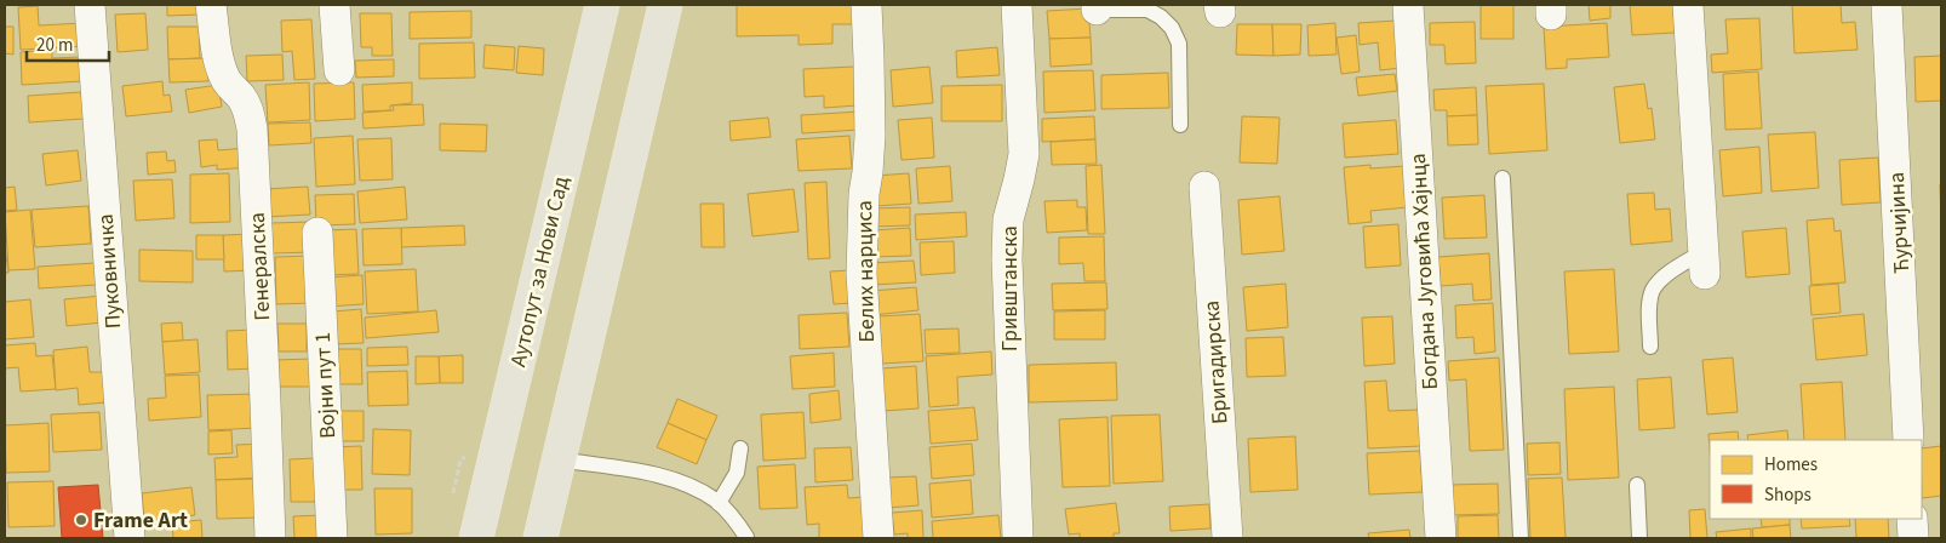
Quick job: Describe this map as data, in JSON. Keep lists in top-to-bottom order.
{
  "streets": {
    "main road": ["Аутопут за Нови Сад"],
    "street": [
      "Ћурчијина",
      "Генералска",
      "Пуковничка",
      "Белих нарциса",
      "Богдана Југовића Хајнца",
      "Гривштанска",
      "Бригадирска",
      "Војни пут 1"
    ]
  },
  "places": ["Frame Art"],
  "legend": ["Homes", "Shops"],
  "scale_bar": "20 m"
}
